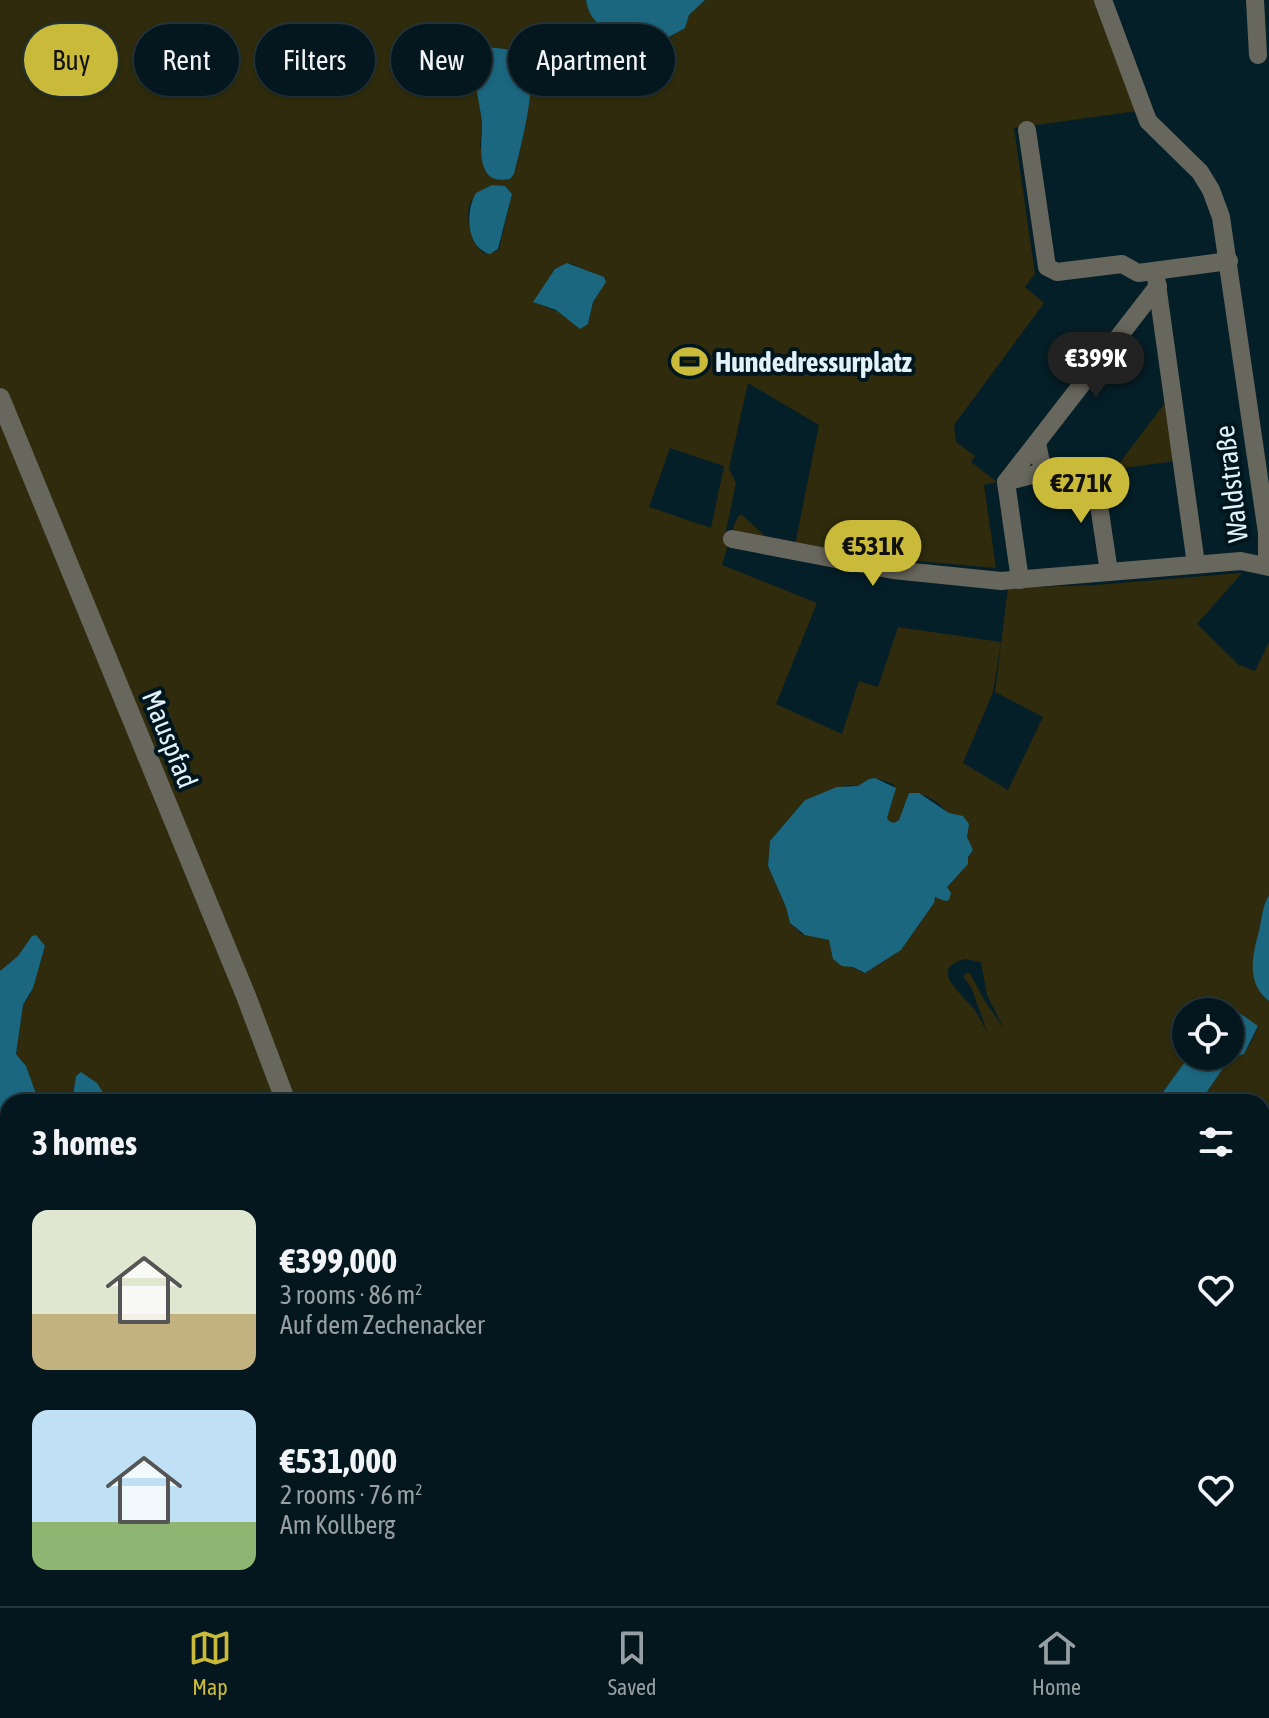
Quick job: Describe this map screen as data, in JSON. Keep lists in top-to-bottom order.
{
  "streets": {
    "street": ["Waldstraße", "Mauspfad"]
  },
  "places": {
    "sports": ["Hundedressurplatz"]
  },
  "page": {
    "chip": [
      "Buy",
      "Rent",
      "Filters",
      "New",
      "Apartment"
    ],
    "price": ["€399K", "€271K", "€531K"],
    "heading": "3 homes",
    "list": [
      {
        "name": "€399,000",
        "note": "3 rooms · 86 m² · Auf dem Zechenacker"
      },
      {
        "name": "€531,000",
        "note": "2 rooms · 76 m² · Am Kollberg"
      }
    ],
    "tabs": ["Map", "Saved", "Home"]
  }
}
